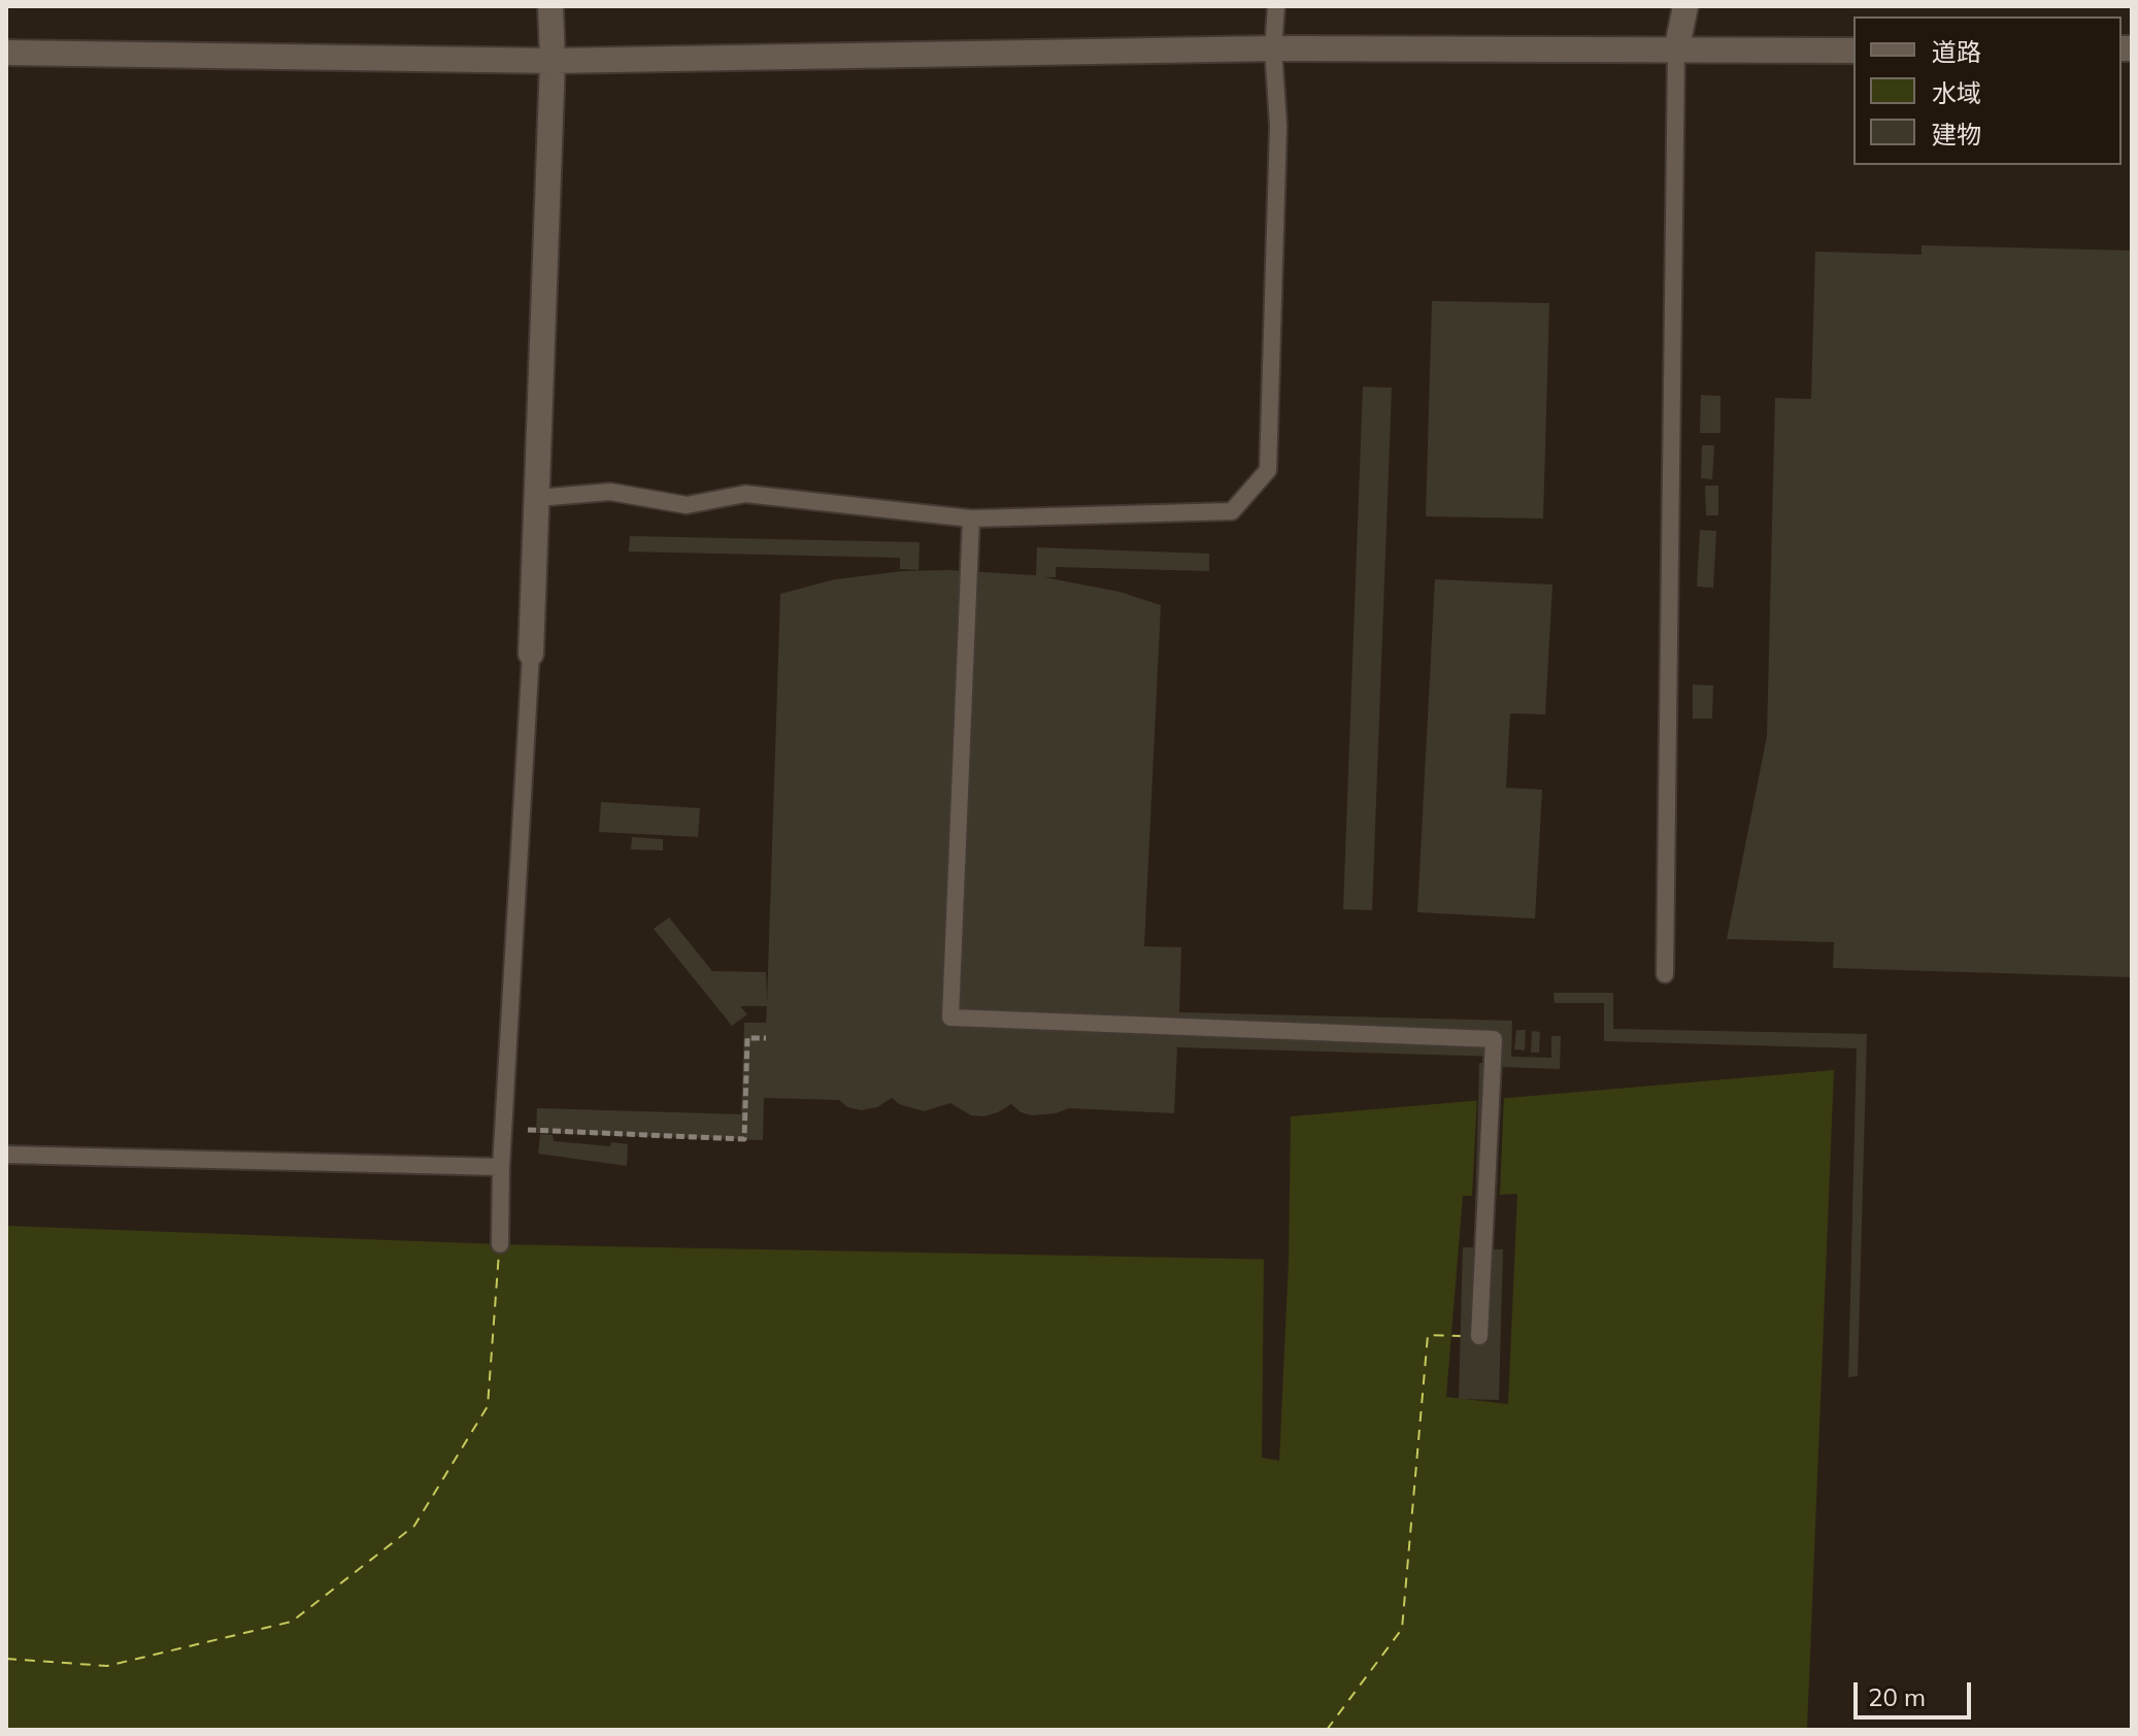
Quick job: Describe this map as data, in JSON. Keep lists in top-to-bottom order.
{
  "legend": ["道路", "水域", "建物"],
  "scale_bar": "20 m"
}
